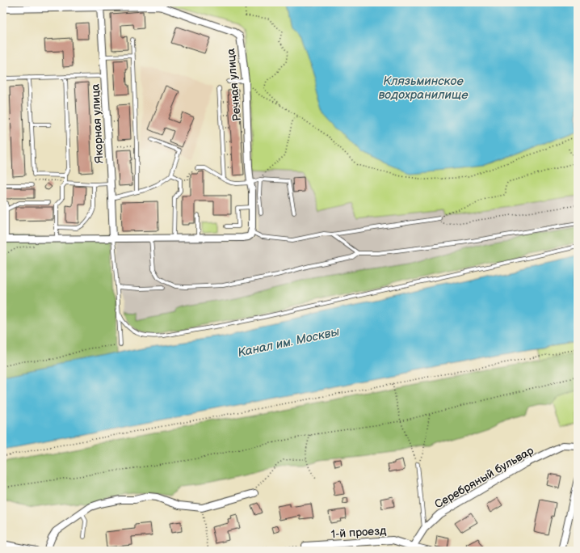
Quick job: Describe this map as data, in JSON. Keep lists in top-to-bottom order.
{
  "streets": {
    "street": [
      "Речная улица",
      "Якорная улица",
      "Серебряный бульвар",
      "1-й проезд"
    ]
  },
  "crossings": [
    ["Речная улица", "Якорная улица"],
    ["Серебряный бульвар", "1-й проезд"]
  ],
  "water": ["Клязьминское водохранилище", "Канал им. Москвы"]
}
